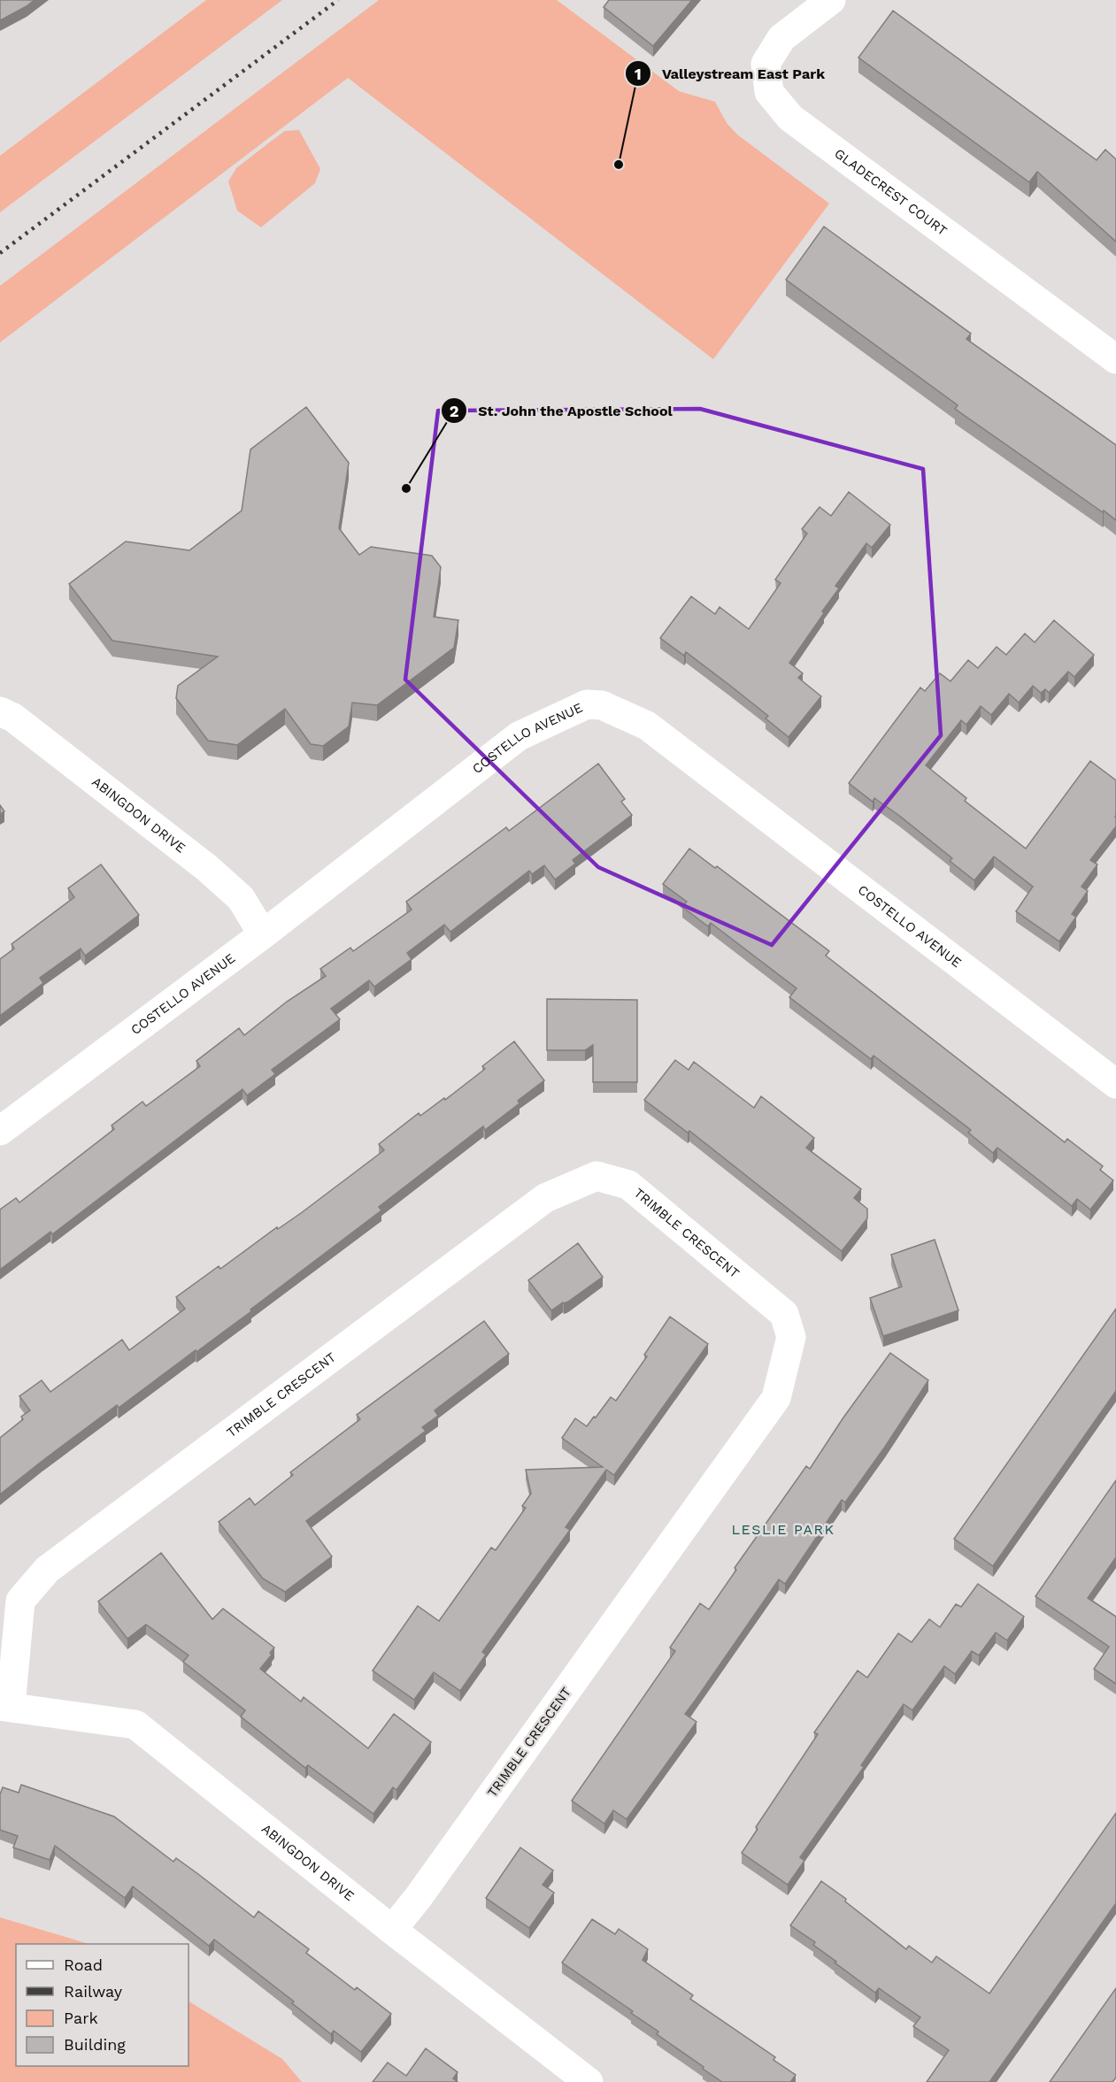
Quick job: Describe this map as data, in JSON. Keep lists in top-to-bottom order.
{
  "streets": {
    "street": [
      "GLADECREST COURT",
      "COSTELLO AVENUE",
      "ABINGDON DRIVE",
      "TRIMBLE CRESCENT"
    ]
  },
  "crossings": [
    ["COSTELLO AVENUE", "ABINGDON DRIVE"],
    ["ABINGDON DRIVE", "TRIMBLE CRESCENT"]
  ],
  "districts": ["LESLIE PARK"],
  "places": ["Valleystream East Park", "St. John the Apostle School"],
  "legend": [
    "Road",
    "Railway",
    "Park",
    "Building"
  ]
}
